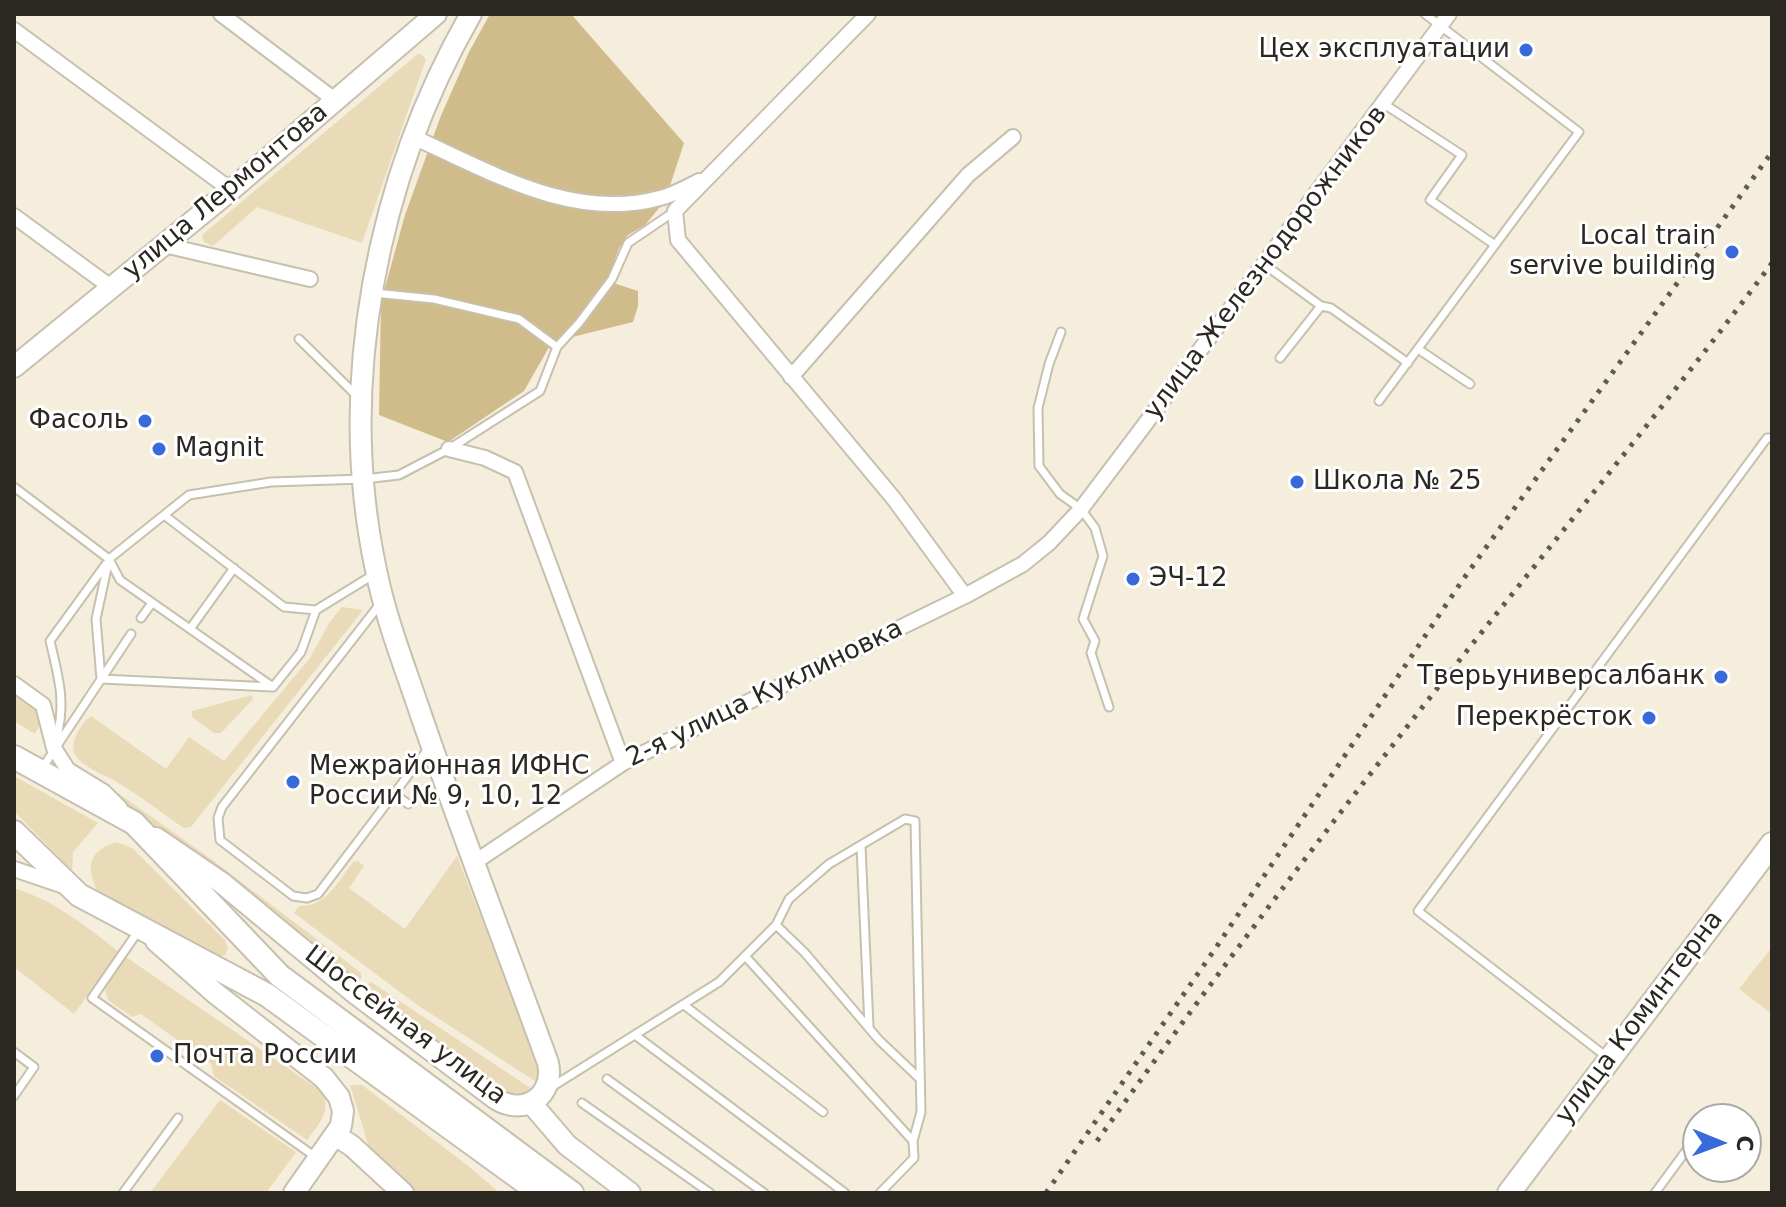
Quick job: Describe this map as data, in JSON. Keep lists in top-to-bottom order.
{
  "streets": {
    "main road": ["улица Лермонтова", "улица Коминтерна", "Шоссейная улица"],
    "street": ["улица Железнодорожников", "2-я улица Куклиновка"]
  },
  "crossings": [
    ["улица Железнодорожников", "2-я улица Куклиновка"],
    ["2-я улица Куклиновка", "Шоссейная улица"]
  ],
  "places": [
    "Цех эксплуатации",
    "Local train servive building",
    "Фасоль",
    "Magnit",
    "Школа № 25",
    "ЭЧ-12",
    "Тверьуниверсалбанк",
    "Перекрёсток",
    "Межрайонная ИФНС России № 9, 10, 12",
    "Почта России"
  ],
  "north": "right"
}
